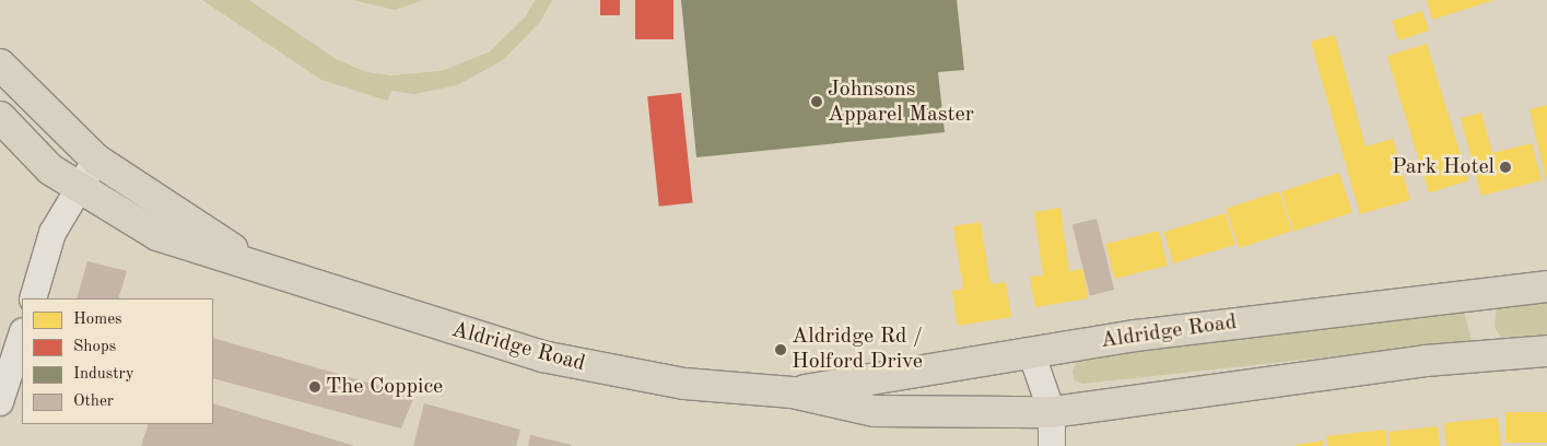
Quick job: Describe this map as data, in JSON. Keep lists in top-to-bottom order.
{
  "streets": {
    "main road": ["Aldridge Road"]
  },
  "places": [
    "Johnsons Apparel Master",
    "Park Hotel",
    "Aldridge Rd / Holford Drive",
    "The Coppice"
  ],
  "legend": [
    "Homes",
    "Shops",
    "Industry",
    "Other"
  ]
}
